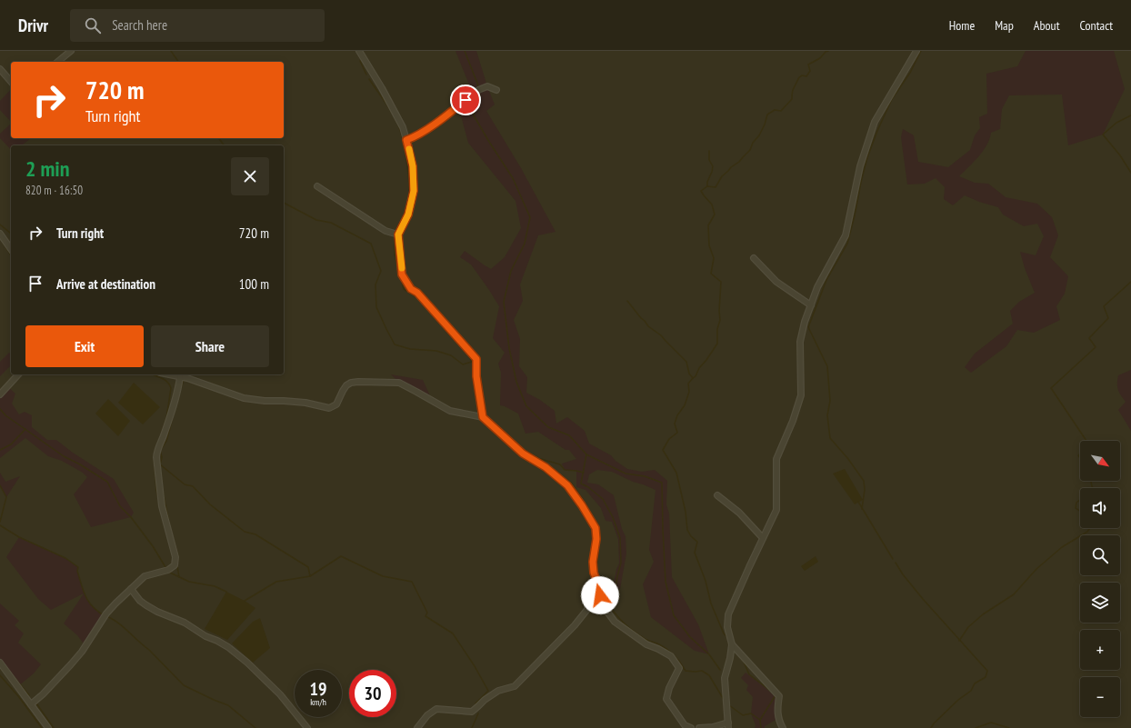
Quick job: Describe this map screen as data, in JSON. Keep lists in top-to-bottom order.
{
  "north": "bottom right",
  "page": {
    "header": "Drivr",
    "search": "Search here",
    "nav": [
      "Home",
      "Map",
      "About",
      "Contact"
    ],
    "turn": ["720 m", "Turn right"],
    "heading": ["2 min", "820 m · 16:50"],
    "list": [
      {
        "name": "Turn right",
        "value": "720 m"
      },
      {
        "name": "Arrive at destination",
        "value": "100 m"
      }
    ],
    "buttons": ["Exit", "Share"],
    "map_buttons": ["+", "−"],
    "speed": "19 km/h",
    "limit": "30"
  }
}
